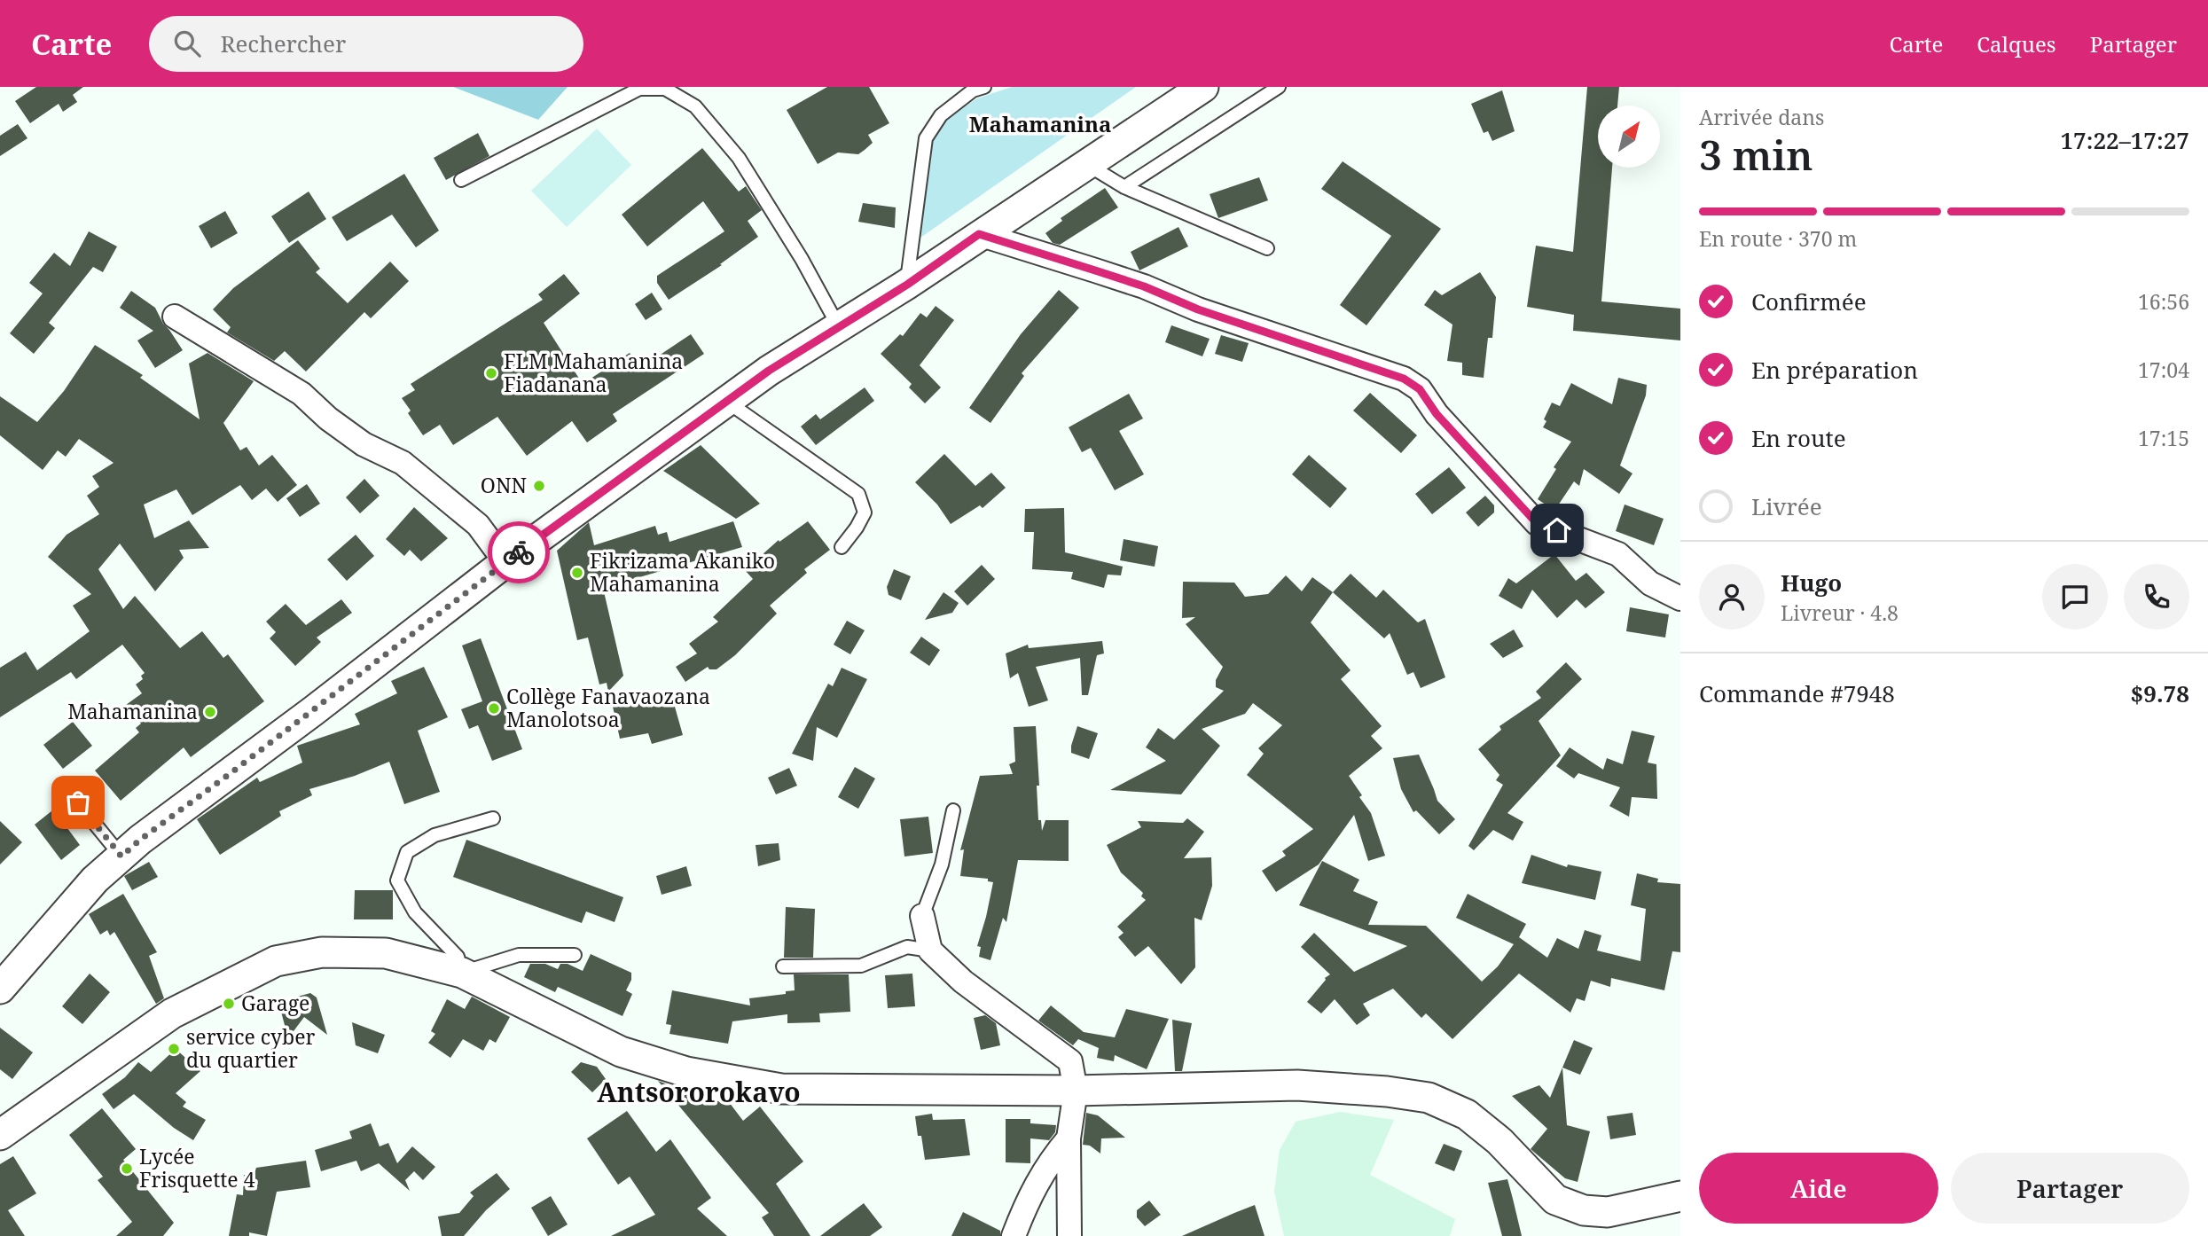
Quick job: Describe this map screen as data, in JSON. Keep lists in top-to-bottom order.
{
  "districts": ["Mahamanina", "Antsororokavo"],
  "places": [
    "FLM Mahamanina Fiadanana",
    "ONN",
    "Fikrizama Akaniko Mahamanina",
    "Collège Fanavaozana Manolotsoa",
    "Mahamanina",
    "Garage",
    "service cyber du quartier",
    "Lycée Frisquette 4"
  ],
  "north": "top right",
  "page": {
    "header": "Carte",
    "search": "Rechercher",
    "nav": ["Carte", "Calques", "Partager"],
    "heading": ["3 min", "Arrivée dans", "17:22–17:27"],
    "panel": [
      "Hugo",
      "Livreur · 4.8",
      "Commande #7948",
      "$9.78"
    ],
    "bar": "En route · 370 m",
    "list": [
      ["Confirmée", "16:56"],
      ["En préparation", "17:04"],
      ["En route", "17:15"],
      "Livrée"
    ],
    "buttons": ["Aide", "Partager"]
  }
}
